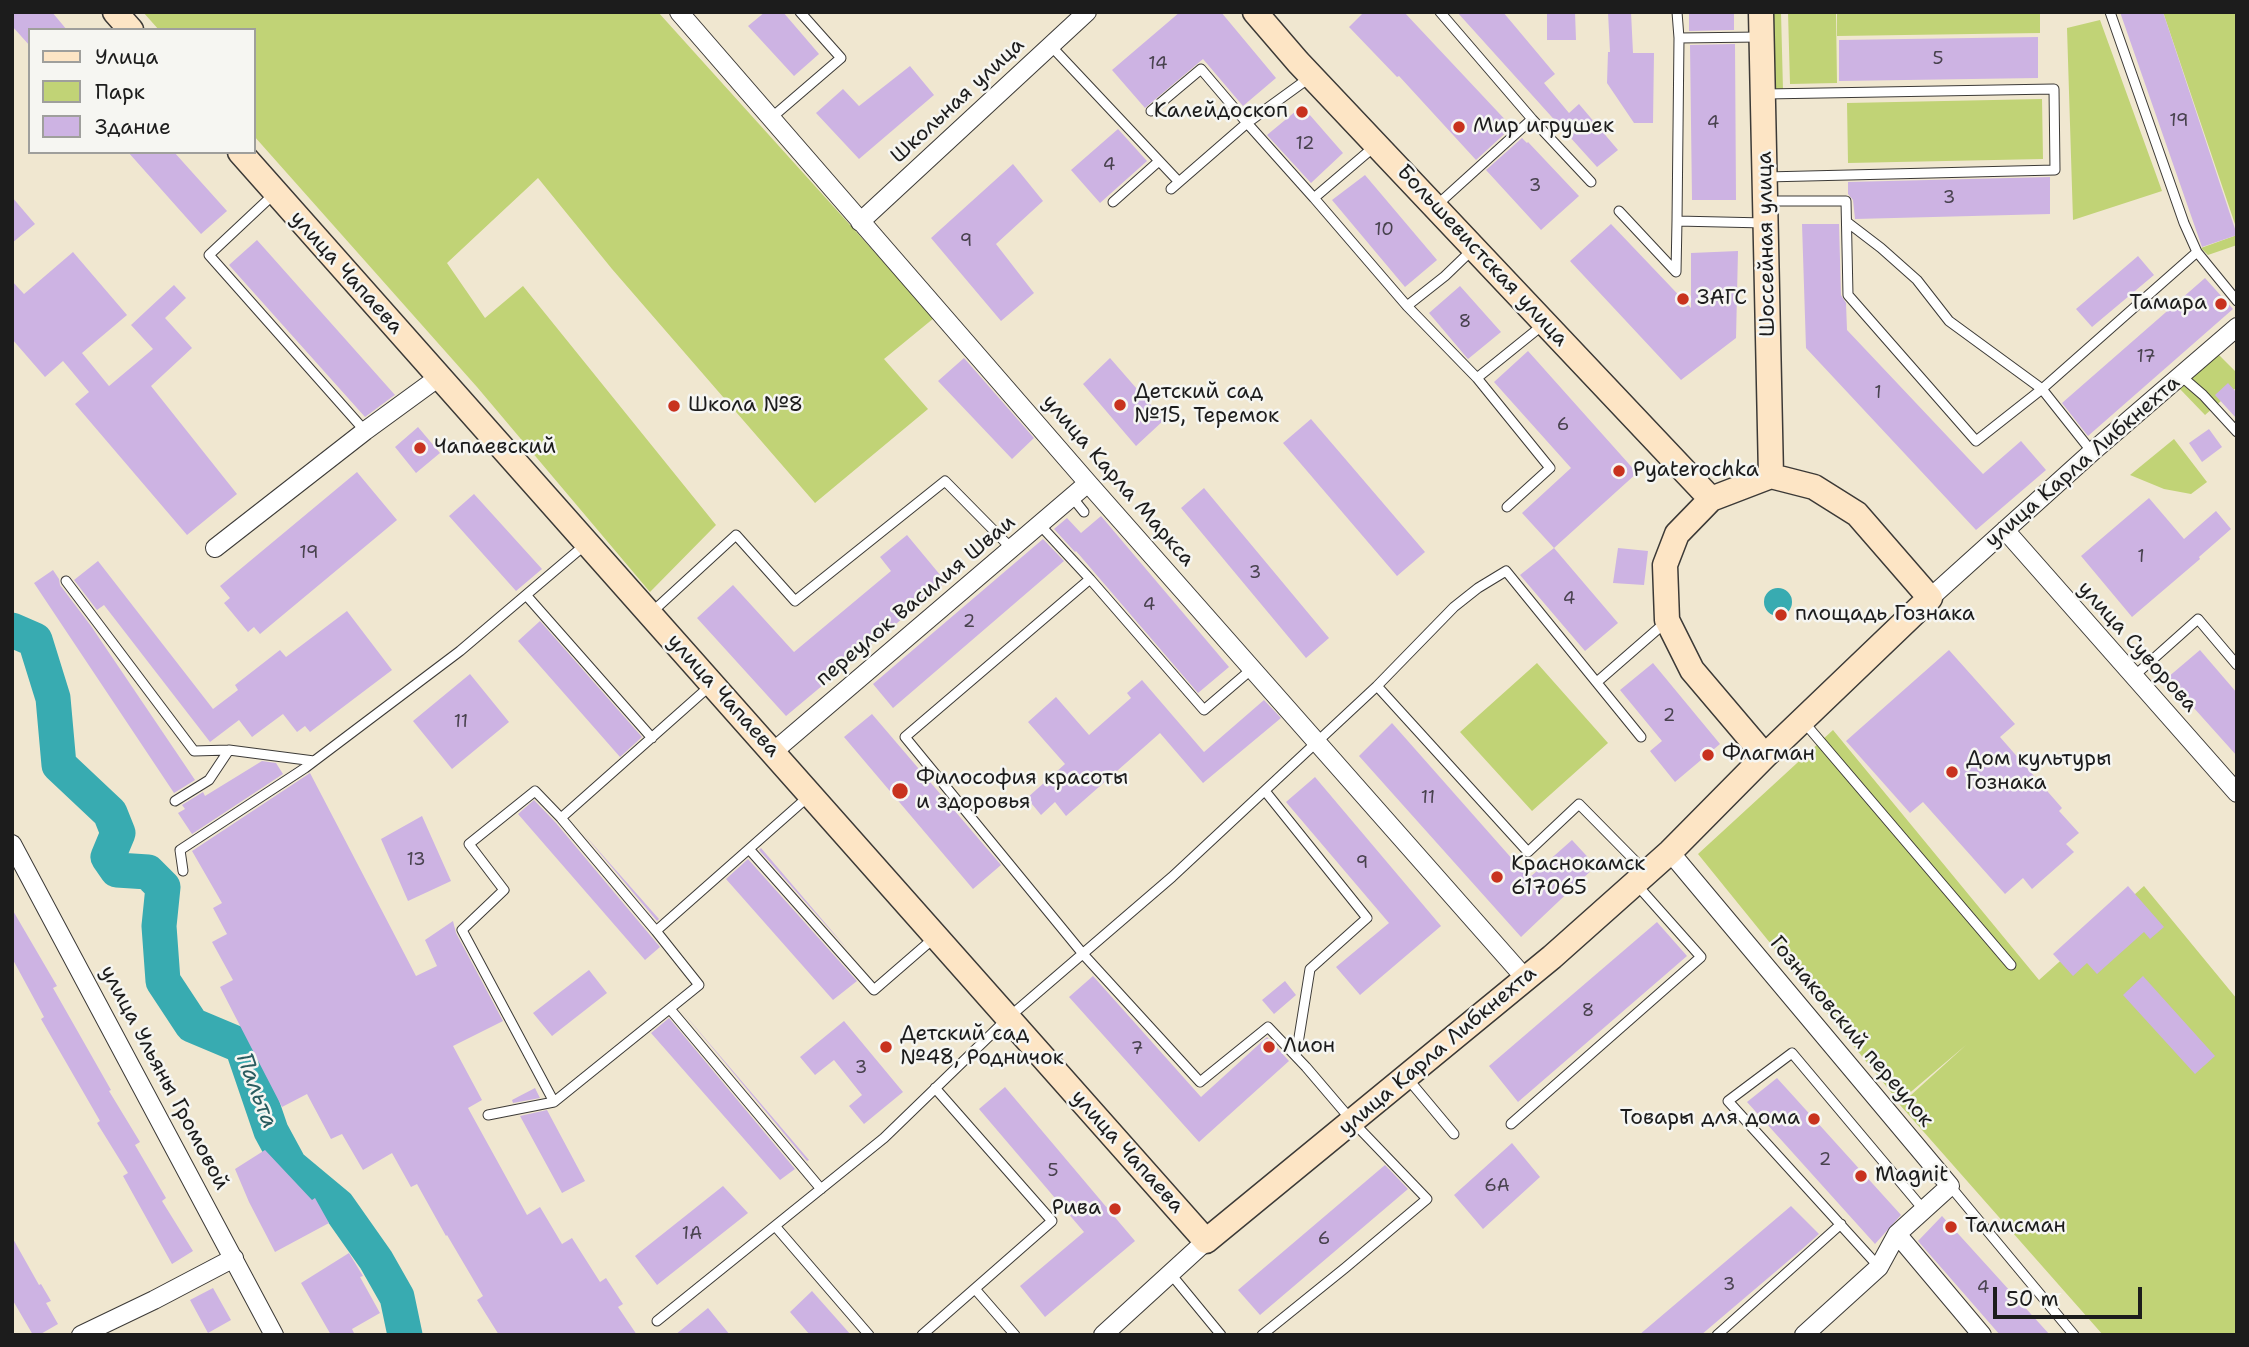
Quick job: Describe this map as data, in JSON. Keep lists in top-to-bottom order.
{
  "streets": {
    "street": [
      "Школьная улица",
      "Шоссейная улица",
      "Большевистская улица",
      "улица Чапаева",
      "улица Карла Либкнехта",
      "улица Карла Маркса",
      "переулок Василия Шваи",
      "улица Суворова",
      "Гознаковский переулок",
      "улица Ульяны Громовой"
    ]
  },
  "crossings": [
    ["Школьная улица", "улица Карла Маркса"],
    ["улица Чапаева", "улица Карла Либкнехта"],
    ["улица Чапаева", "переулок Василия Шваи"],
    ["улица Карла Либкнехта", "улица Карла Маркса"],
    ["улица Карла Либкнехта", "улица Суворова"],
    ["улица Карла Либкнехта", "Гознаковский переулок"],
    ["улица Карла Маркса", "переулок Василия Шваи"]
  ],
  "water": ["Пальта"],
  "places": [
    "Калейдоскоп",
    "Мир игрушек",
    "ЗАГС",
    "Тамара",
    "Детский сад №15, Теремок",
    "Школа №8",
    "Чапаевский",
    "Pyaterochka",
    "площадь Гознака",
    "Флагман",
    "Дом культуры Гознака",
    "Философия красоты и здоровья",
    "Краснокамск 617065",
    "Детский сад №48, Родничок",
    "Лион",
    "Товары для дома",
    "Magnit",
    "Рива",
    "Талисман"
  ],
  "house_numbers": [
    "5",
    "14",
    "19",
    "4",
    "12",
    "4",
    "3",
    "3",
    "10",
    "9",
    "8",
    "17",
    "1",
    "6",
    "19",
    "1",
    "3",
    "4",
    "4",
    "2",
    "2",
    "11",
    "11",
    "13",
    "9",
    "8",
    "7",
    "3",
    "2",
    "5",
    "6А",
    "1А",
    "6",
    "3",
    "4"
  ],
  "legend": ["Улица", "Парк", "Здание"],
  "scale_bar": "50 m"
}
